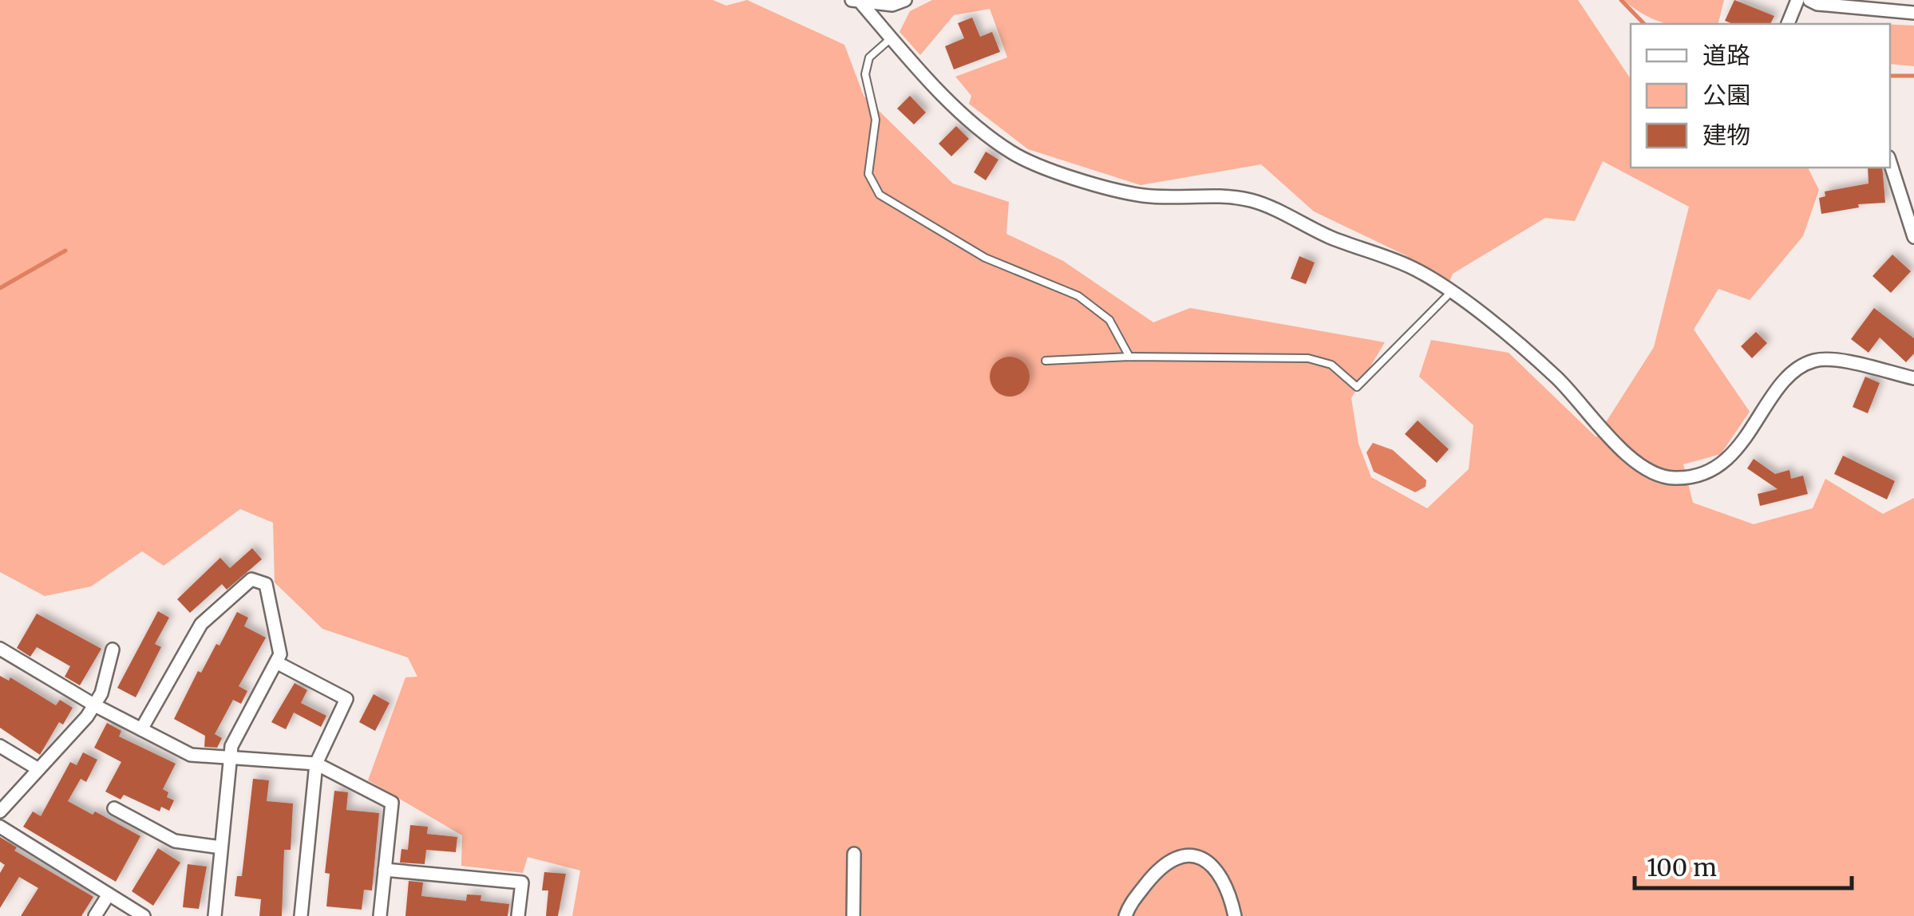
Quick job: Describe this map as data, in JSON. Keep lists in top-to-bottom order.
{
  "legend": ["道路", "公園", "建物"],
  "scale_bar": "100 m"
}
